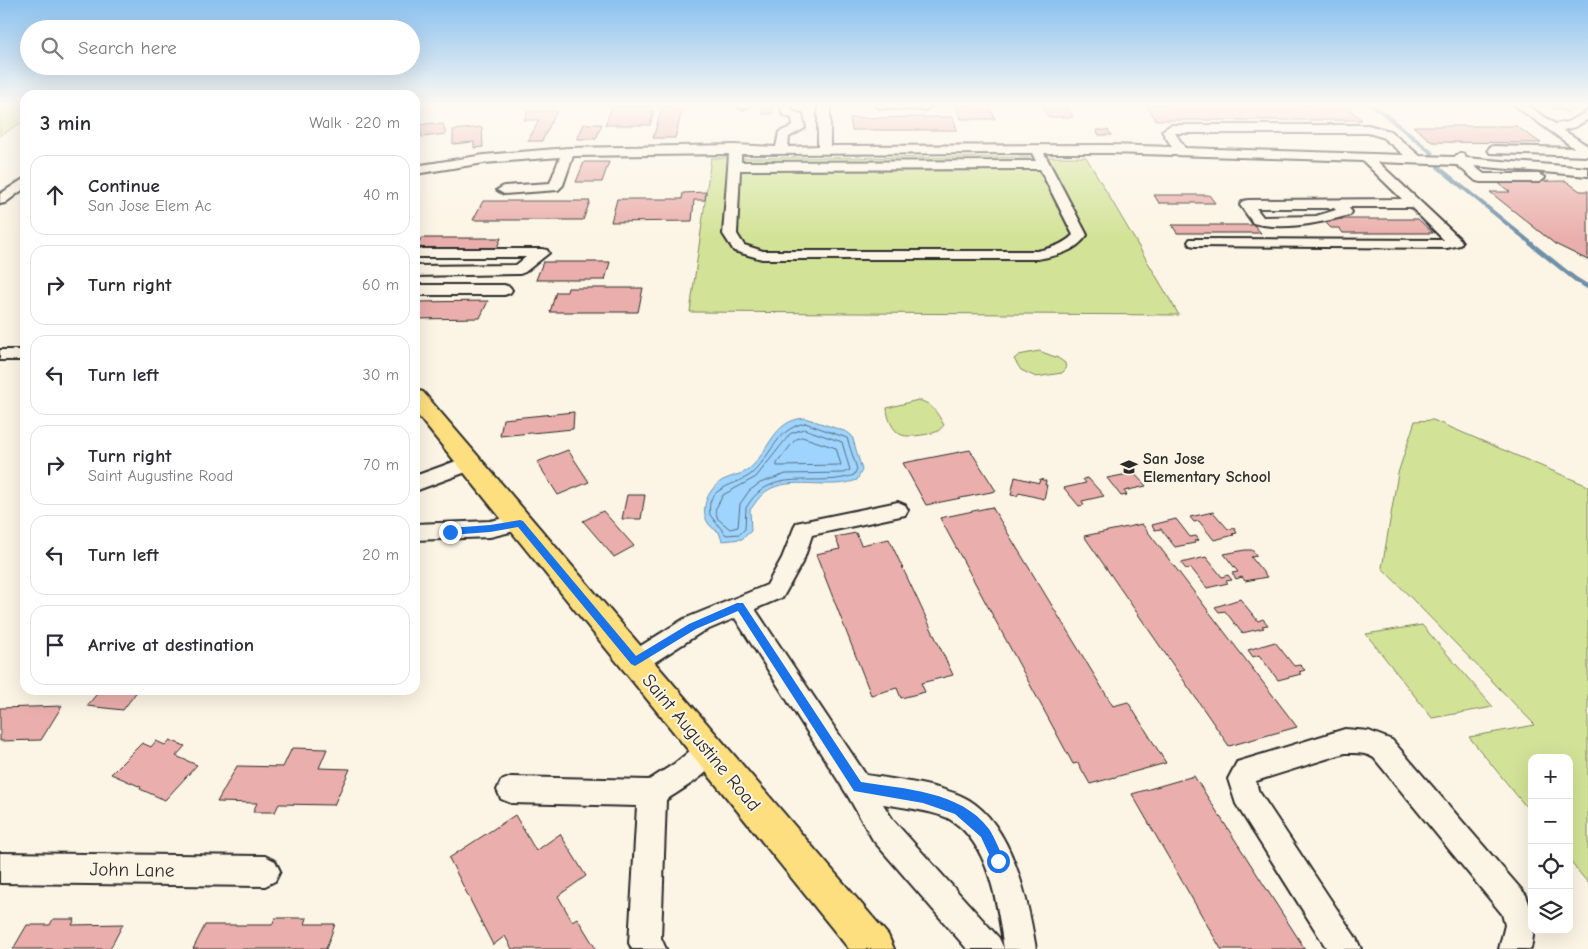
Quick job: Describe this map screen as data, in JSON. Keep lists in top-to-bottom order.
{
  "streets": {
    "main road": ["Saint Augustine Road"],
    "street": ["John Lane"]
  },
  "places": {
    "school or university": ["San Jose Elementary School"]
  },
  "page": {
    "search": "Search here",
    "heading": ["3 min", "Walk · 220 m"],
    "list": [
      ["Continue", "San Jose Elem Ac", "40 m"],
      ["Turn right", "60 m"],
      ["Turn left", "30 m"],
      ["Turn right", "Saint Augustine Road", "70 m"],
      ["Turn left", "20 m"],
      "Arrive at destination"
    ],
    "map_buttons": ["+", "−"]
  }
}
